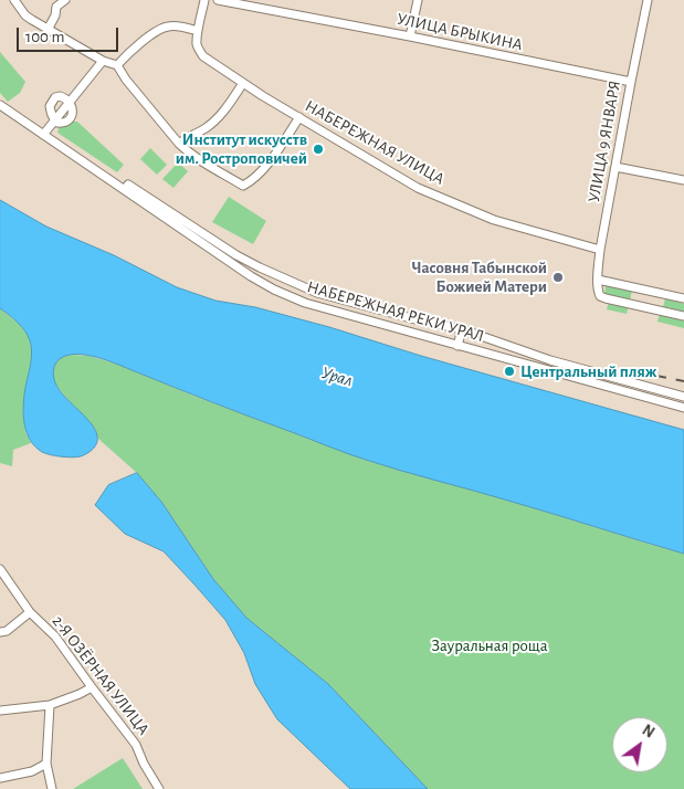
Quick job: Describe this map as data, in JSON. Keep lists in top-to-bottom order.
{
  "streets": {
    "street": [
      "УЛИЦА БРЫКИНА",
      "УЛИЦА 9 ЯНВАРЯ",
      "НАБЕРЕЖНАЯ УЛИЦА",
      "НАБЕРЕЖНАЯ РЕКИ УРАЛ",
      "2-Я ОЗЁРНАЯ УЛИЦА"
    ]
  },
  "crossings": [
    ["УЛИЦА БРЫКИНА", "УЛИЦА 9 ЯНВАРЯ"],
    ["УЛИЦА 9 ЯНВАРЯ", "НАБЕРЕЖНАЯ УЛИЦА"]
  ],
  "water": ["Урал"],
  "parks": ["Зауральная роща"],
  "places": ["Институт искусств им. Ростроповичей", "Часовня Табынской Божией Матери", "Центральный пляж"],
  "scale_bar": "100 m",
  "north": "top right"
}
